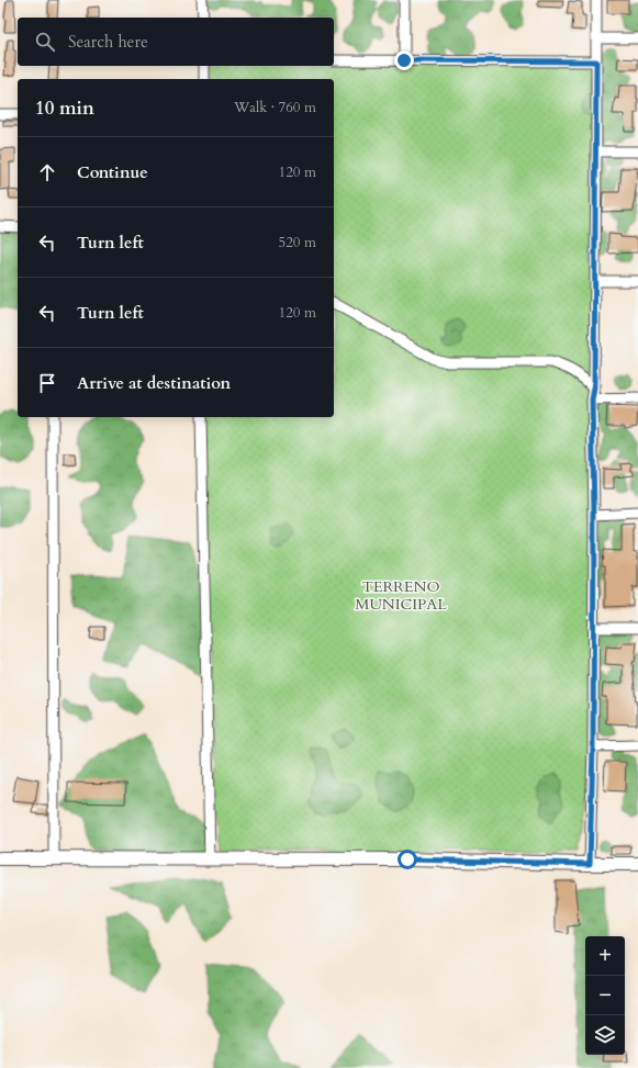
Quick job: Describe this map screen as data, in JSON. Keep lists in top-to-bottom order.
{
  "parks": ["TERRENO MUNICIPAL"],
  "page": {
    "search": "Search here",
    "heading": ["10 min", "Walk · 760 m"],
    "list": [
      ["Continue", "120 m"],
      ["Turn left", "520 m"],
      ["Turn left", "120 m"],
      "Arrive at destination"
    ],
    "map_buttons": ["+", "−"]
  }
}
